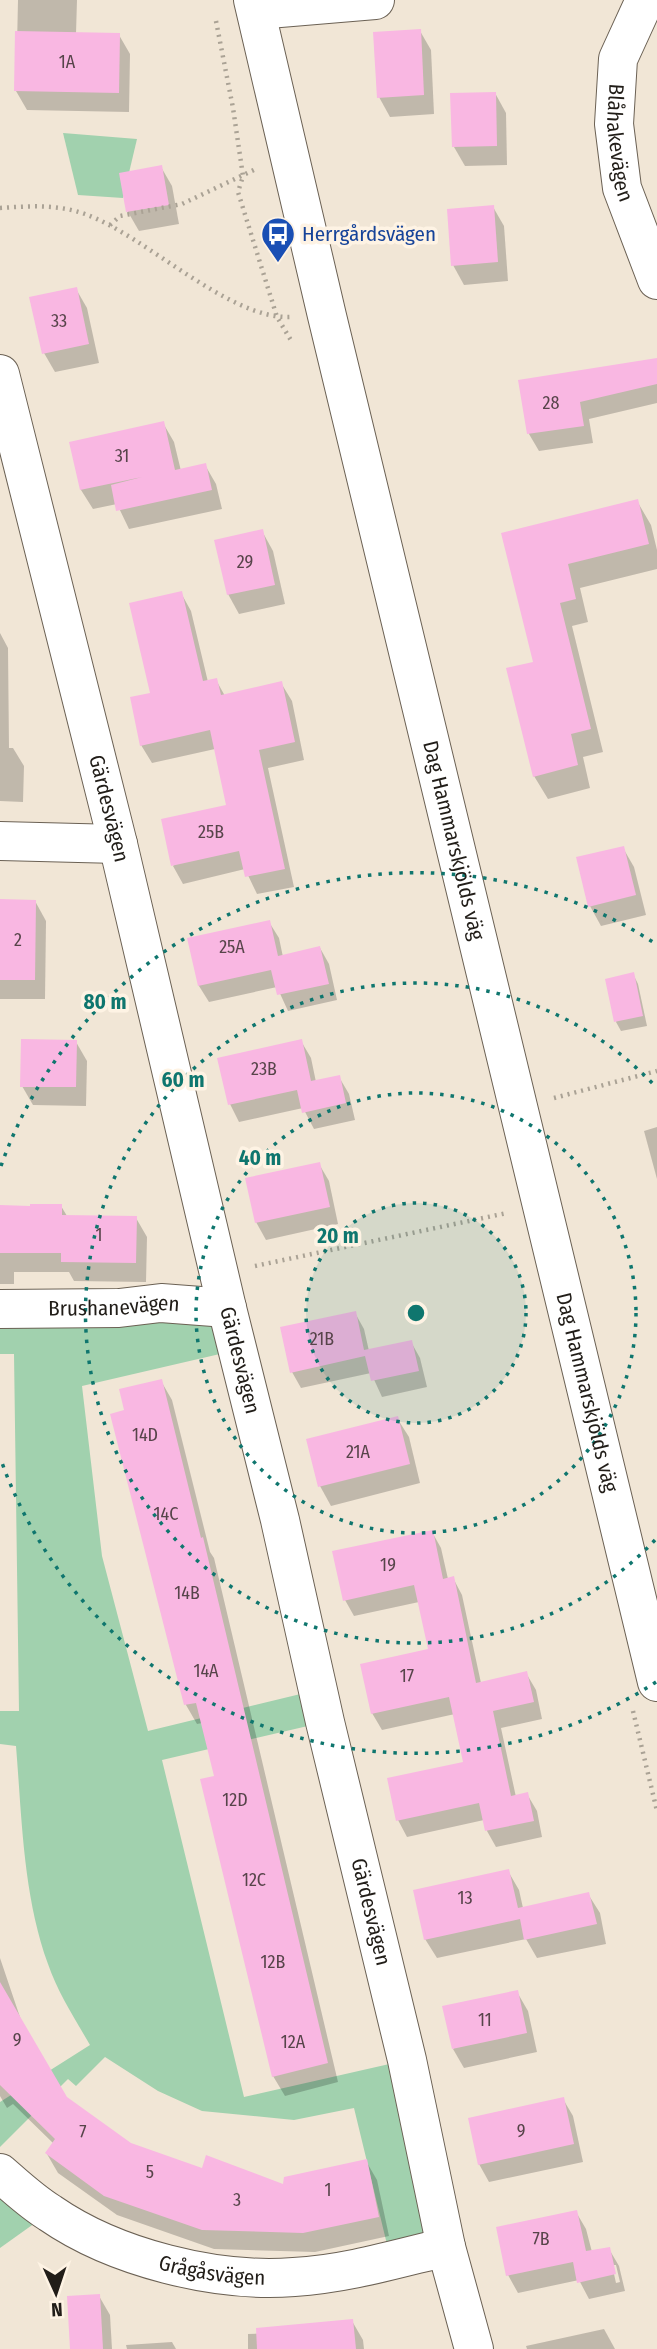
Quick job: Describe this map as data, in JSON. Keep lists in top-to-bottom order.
{
  "streets": {
    "street": [
      "Blåhakevägen",
      "Gärdesvägen",
      "Dag Hammarskjölds väg",
      "Brushanevägen",
      "Grågåsvägen"
    ]
  },
  "crossings": [
    ["Gärdesvägen", "Brushanevägen"],
    ["Gärdesvägen", "Grågåsvägen"]
  ],
  "places": {
    "bus stop": ["Herrgårdsvägen"]
  },
  "house_numbers": [
    "1A",
    "33",
    "28",
    "31",
    "29",
    "25B",
    "2",
    "25A",
    "23B",
    "1",
    "21B",
    "14D",
    "21A",
    "14C",
    "19",
    "14B",
    "14A",
    "17",
    "12D",
    "12C",
    "13",
    "12B",
    "11",
    "9",
    "12A",
    "9",
    "7",
    "5",
    "1",
    "3",
    "7B"
  ],
  "north": "bottom",
  "rings": [
    "80 m",
    "60 m",
    "40 m",
    "20 m"
  ]
}
